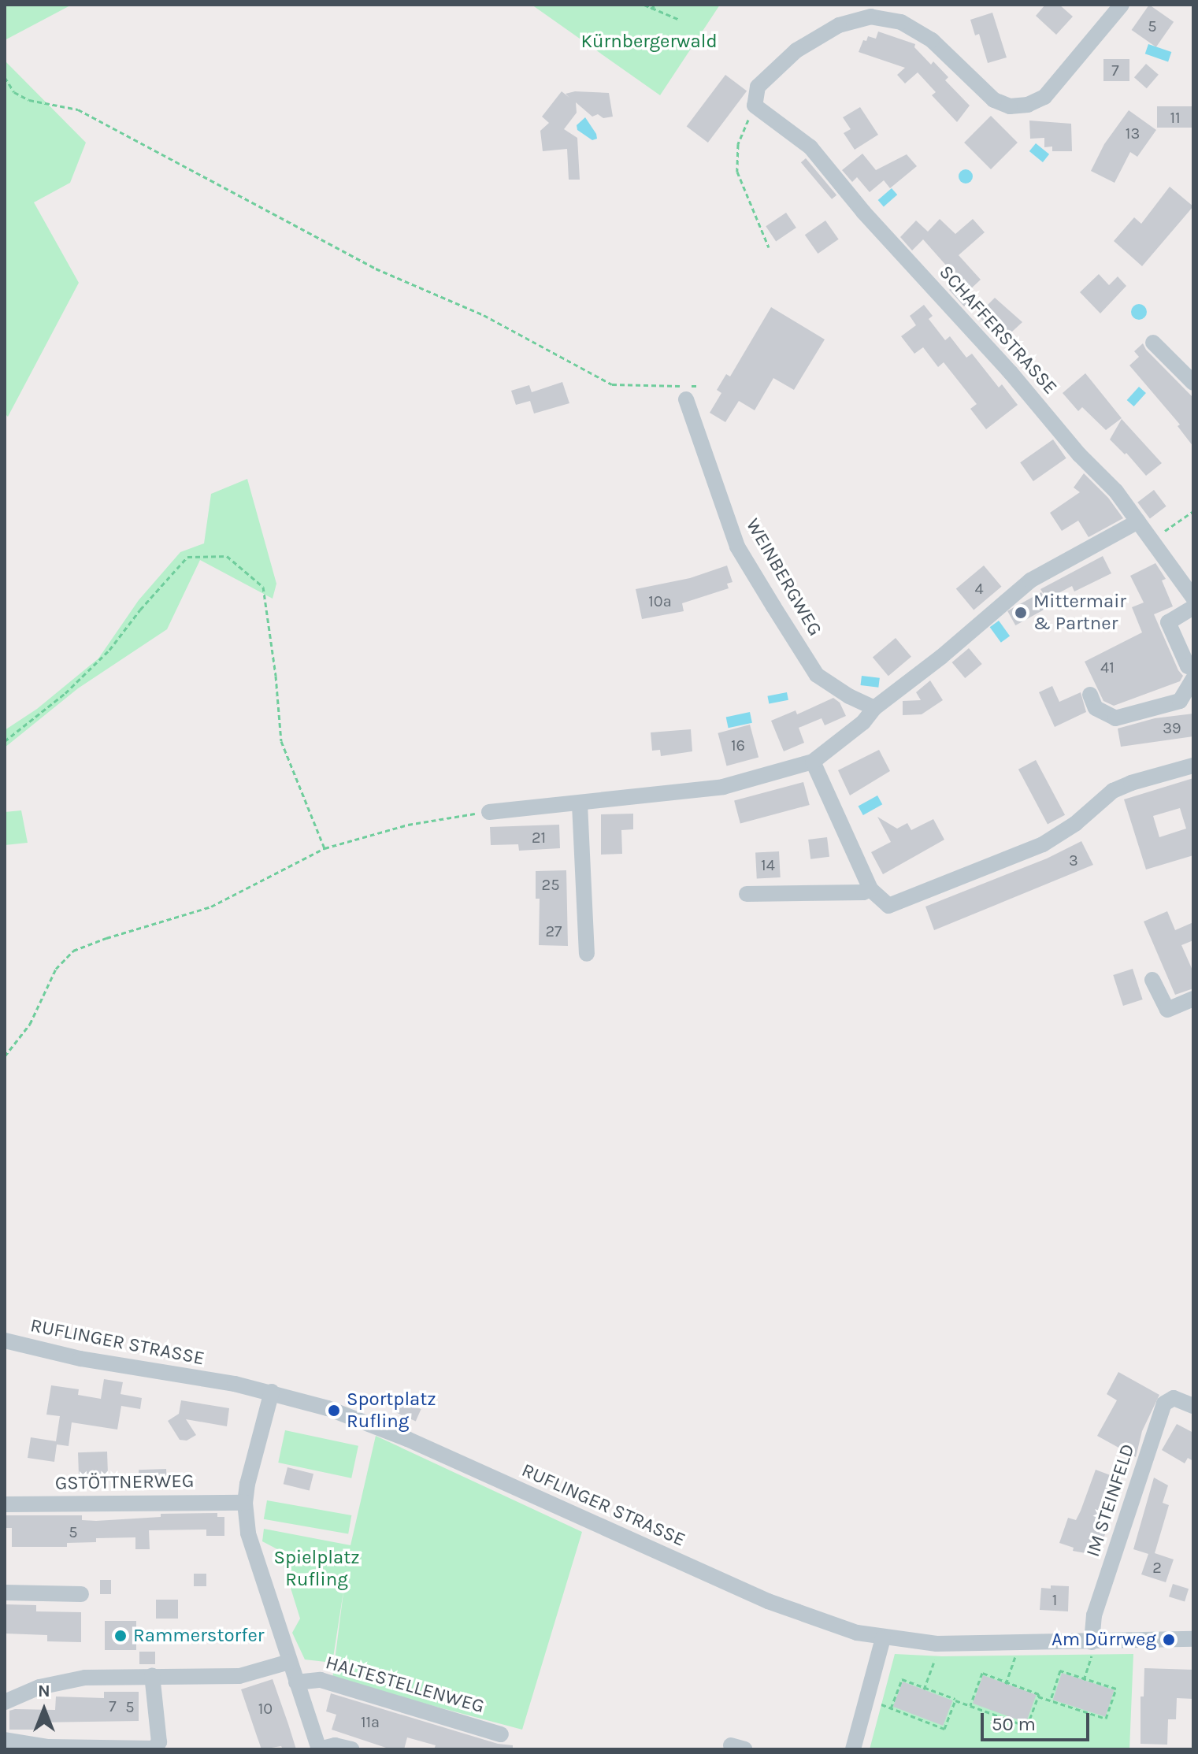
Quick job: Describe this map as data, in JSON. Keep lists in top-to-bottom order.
{
  "streets": {
    "street": [
      "SCHAFFERSTRASSE",
      "WEINBERGWEG",
      "RUFLINGER STRASSE",
      "GSTÖTTNERWEG",
      "IM STEINFELD",
      "HALTESTELLENWEG"
    ]
  },
  "crossings": [
    ["RUFLINGER STRASSE", "IM STEINFELD"],
    ["RUFLINGER STRASSE", "HALTESTELLENWEG"],
    ["GSTÖTTNERWEG", "HALTESTELLENWEG"]
  ],
  "parks": ["Kürnbergerwald", "Spielplatz Rufling"],
  "places": [
    "Mittermair & Partner",
    "Sportplatz Rufling",
    "Rammerstorfer",
    "Am Dürrweg"
  ],
  "house_numbers": [
    "5",
    "7",
    "11",
    "13",
    "4",
    "10a",
    "41",
    "39",
    "16",
    "21",
    "3",
    "14",
    "25",
    "27",
    "5",
    "2",
    "1",
    "7",
    "5",
    "10",
    "11a"
  ],
  "scale_bar": "50 m",
  "north": "top"
}
